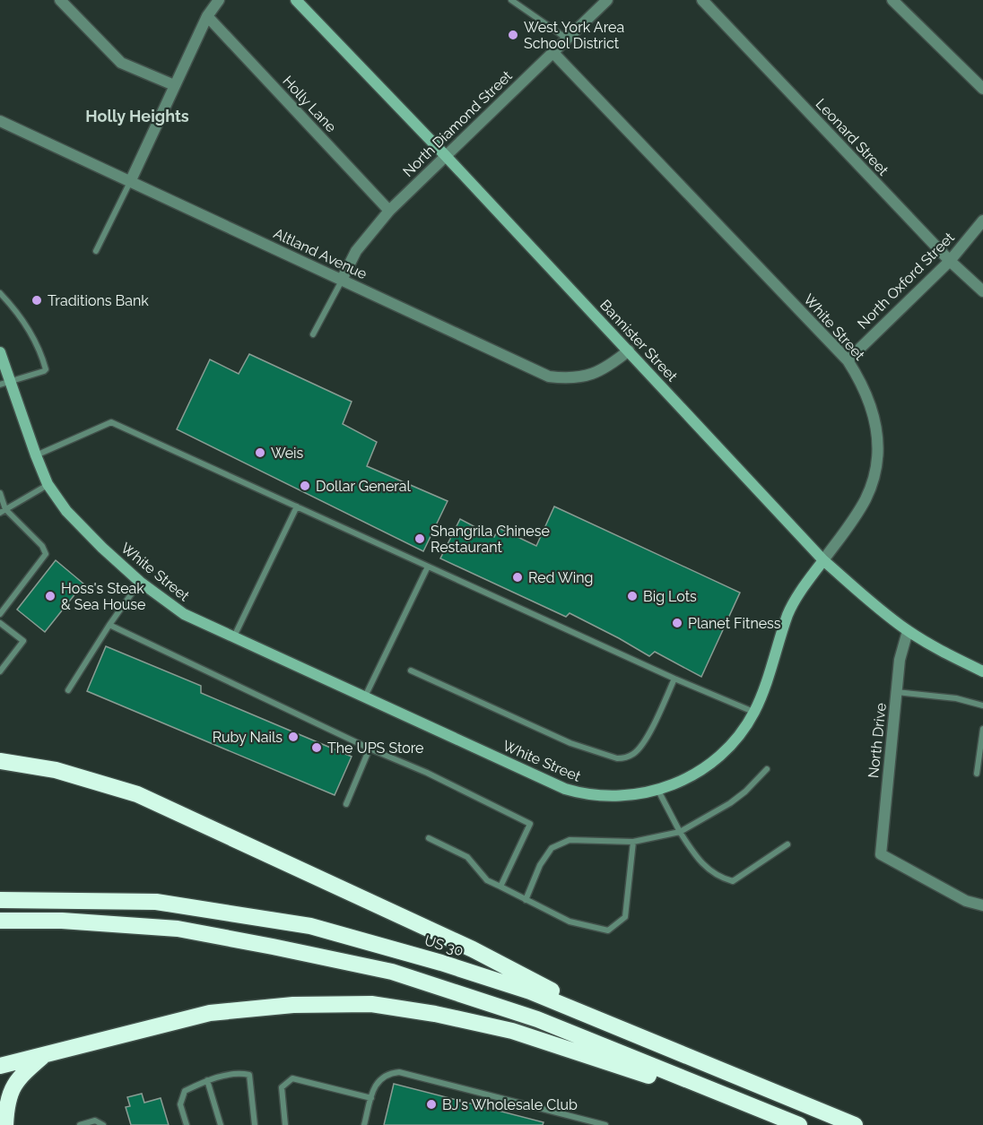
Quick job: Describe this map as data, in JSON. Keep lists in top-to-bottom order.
{
  "streets": {
    "highway": ["US 30"],
    "street": [
      "Holly Lane",
      "North Diamond Street",
      "Leonard Street",
      "Altland Avenue",
      "North Oxford Street",
      "White Street",
      "Bannister Street",
      "North Drive"
    ]
  },
  "crossings": [
    ["Holly Lane", "North Diamond Street"],
    ["North Diamond Street", "Altland Avenue"],
    ["North Diamond Street", "White Street"],
    ["North Diamond Street", "Bannister Street"],
    ["Leonard Street", "North Oxford Street"],
    ["Altland Avenue", "Bannister Street"],
    ["North Oxford Street", "White Street"],
    ["White Street", "Bannister Street"],
    ["Bannister Street", "North Drive"]
  ],
  "districts": ["Holly Heights"],
  "places": [
    "West York Area School District",
    "Traditions Bank",
    "Weis",
    "Dollar General",
    "Shangrila Chinese Restaurant",
    "Red Wing",
    "Hoss's Steak & Sea House",
    "Big Lots",
    "Planet Fitness",
    "Ruby Nails",
    "The UPS Store",
    "BJ's Wholesale Club"
  ]
}
